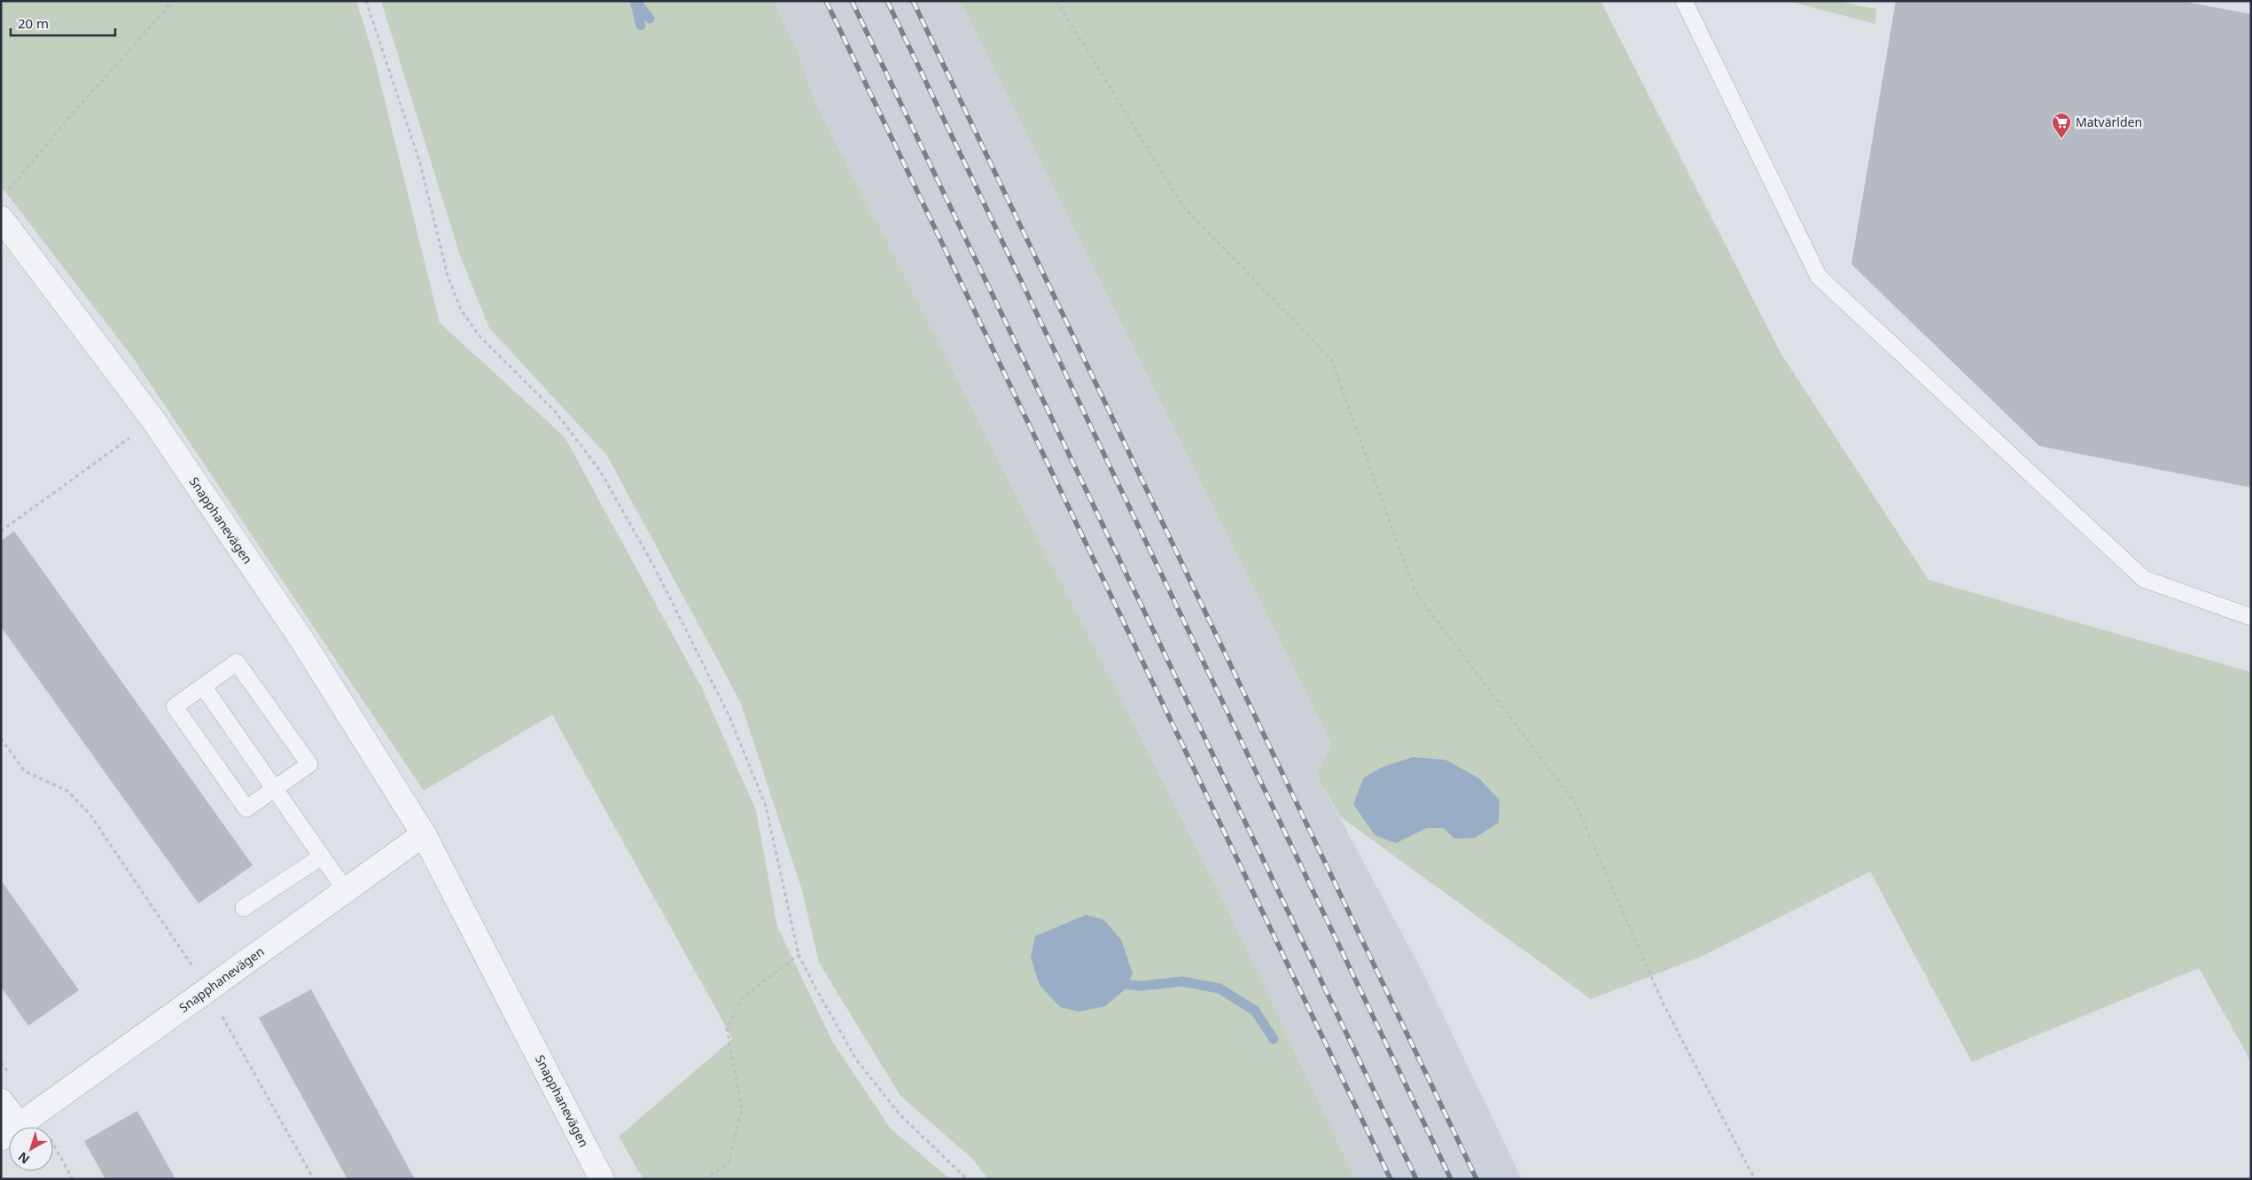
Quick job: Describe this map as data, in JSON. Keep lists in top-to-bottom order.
{
  "streets": {
    "street": ["Snapphanevägen"]
  },
  "places": {
    "supermarket": ["Matvärlden"]
  },
  "scale_bar": "20 m",
  "north": "bottom left"
}
